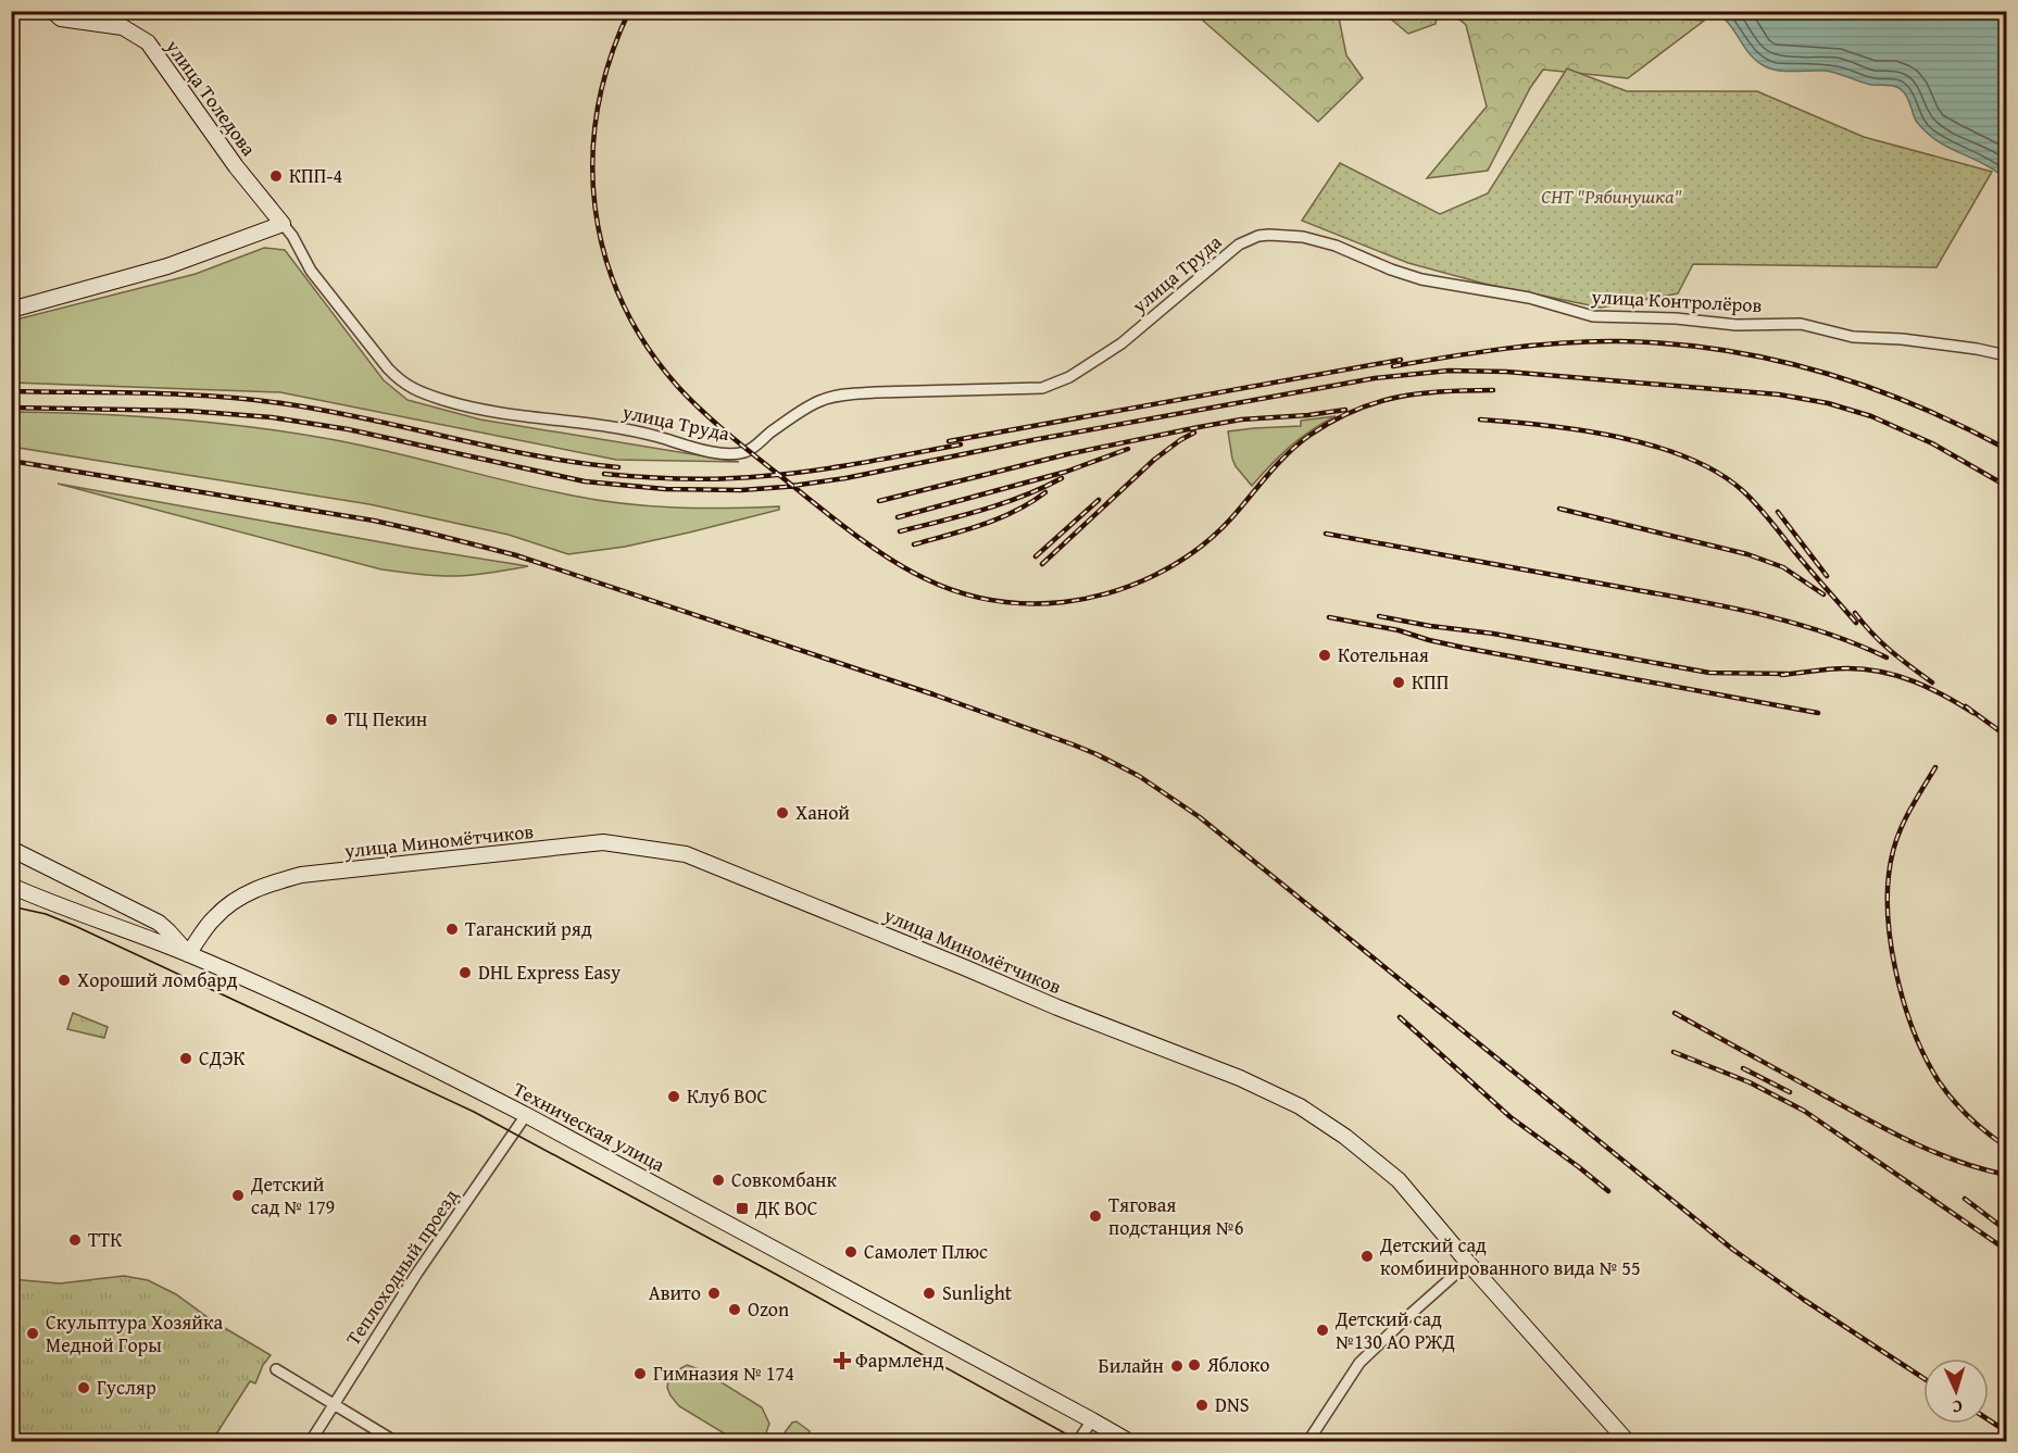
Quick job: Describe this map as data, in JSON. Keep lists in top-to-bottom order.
{
  "streets": {
    "street": [
      "улица Толедова",
      "улица Труда",
      "улица Контролёров",
      "улица Миномётчиков",
      "Техническая улица",
      "Теплоходный проезд"
    ]
  },
  "crossings": [
    ["улица Толедова", "улица Труда"],
    ["улица Труда", "улица Контролёров"],
    ["улица Миномётчиков", "Техническая улица"],
    ["Техническая улица", "Теплоходный проезд"]
  ],
  "parks": ["СНТ \"Рябинушка\""],
  "places": {
    "other": [
      "КПП-4",
      "Котельная",
      "КПП",
      "ТЦ Пекин",
      "Ханой",
      "Таганский ряд",
      "DHL Express Easy",
      "Хороший ломбард",
      "СДЭК",
      "Клуб ВОС",
      "Совкомбанк",
      "Детский сад № 179",
      "Тяговая подстанция №6",
      "ТТК",
      "Самолет Плюс",
      "Детский сад комбинированного вида № 55",
      "Авито",
      "Sunlight",
      "Ozon",
      "Детский сад №130 АО РЖД",
      "Скульптура Хозяйка Медной Горы",
      "Яблоко",
      "Билайн",
      "Гимназия № 174",
      "Гусляр",
      "DNS"
    ],
    "transit": ["ДК ВОС"],
    "health": ["Фармленд"]
  },
  "north": "bottom"
}
